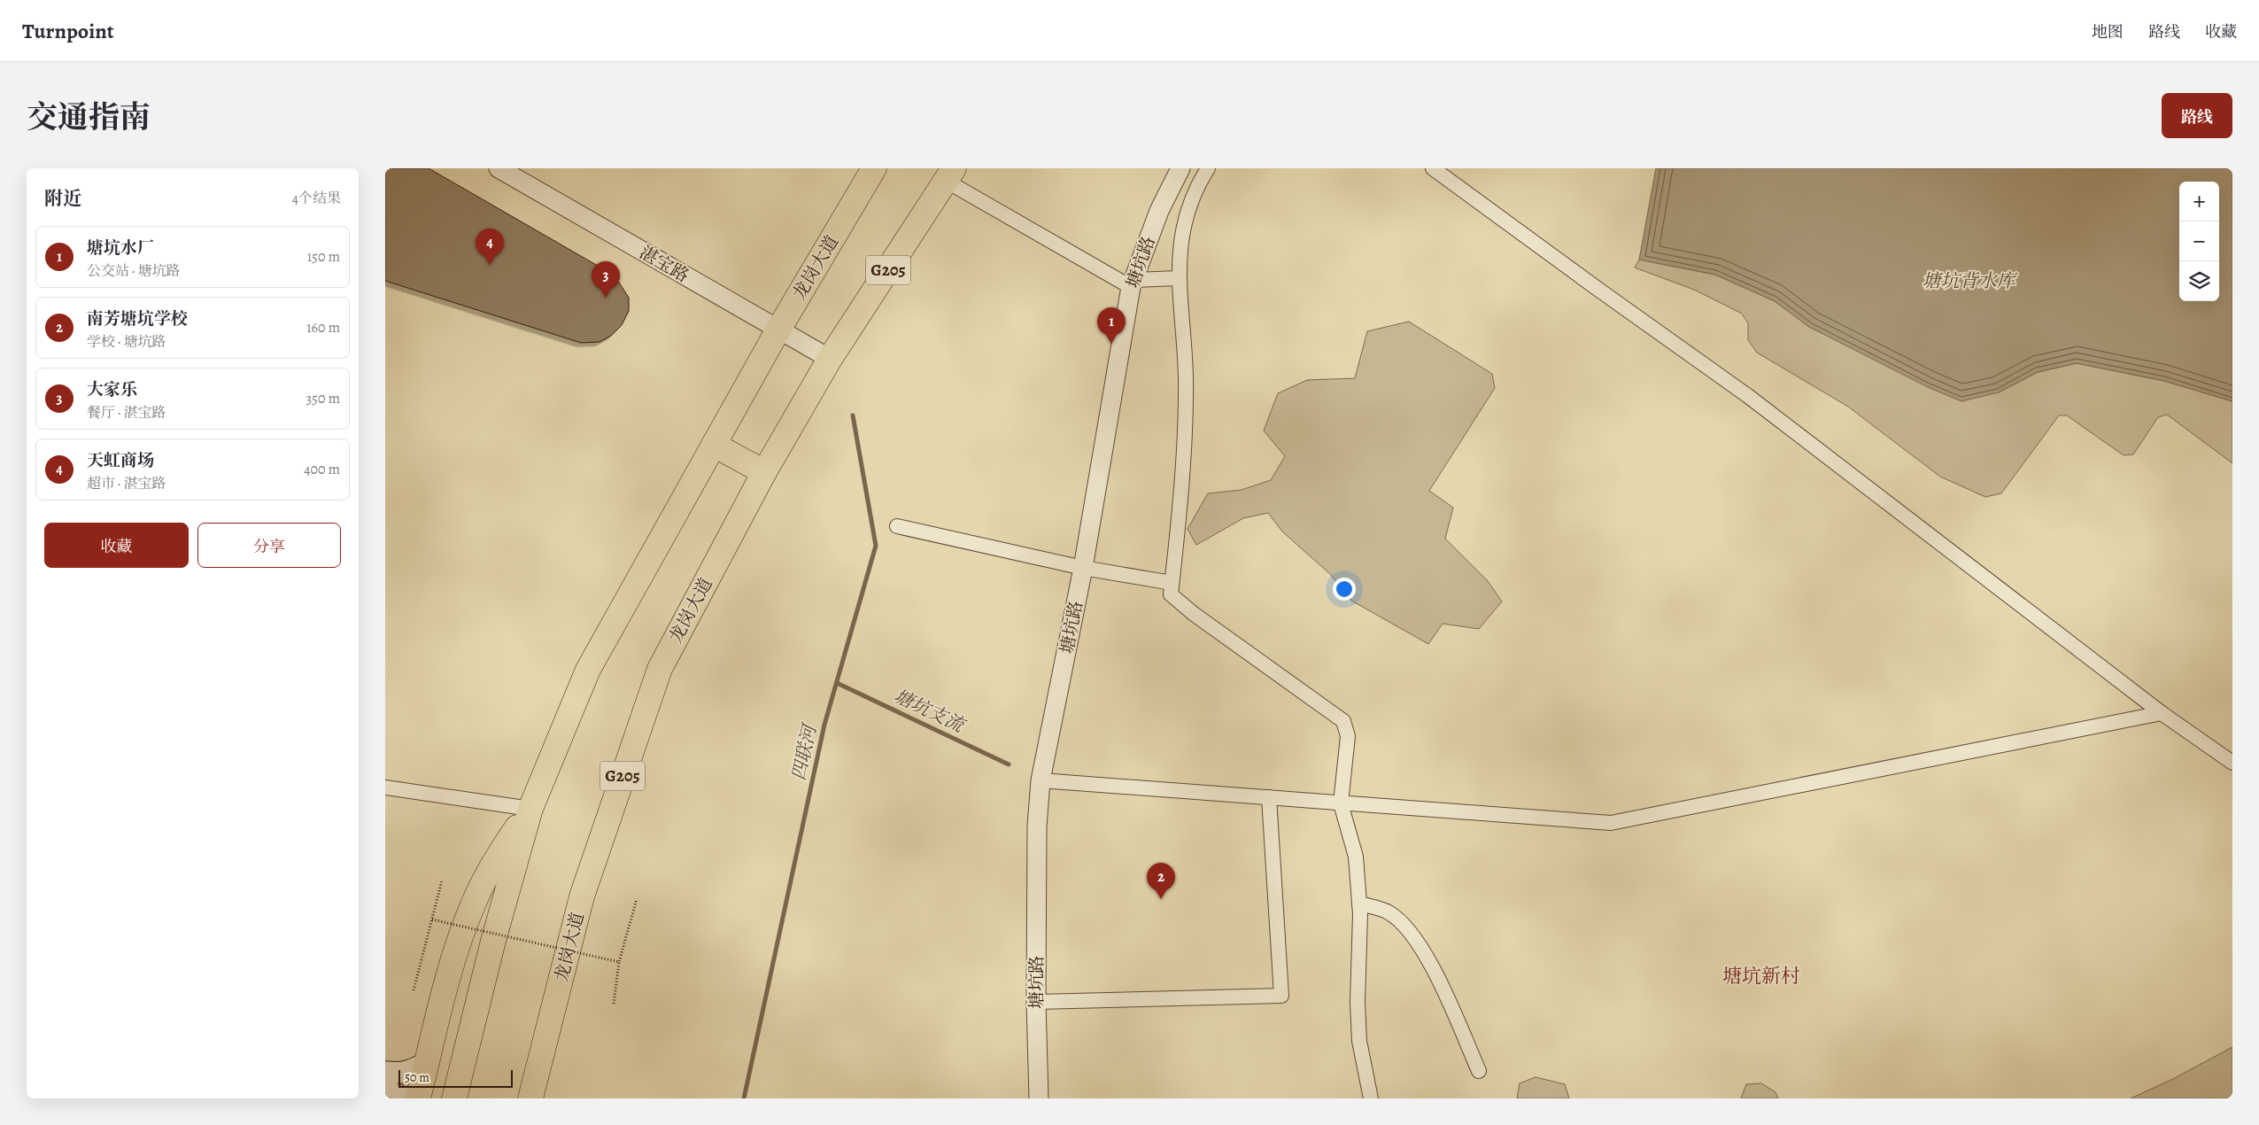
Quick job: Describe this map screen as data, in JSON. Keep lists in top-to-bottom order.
{
  "streets": {
    "highway": ["龙岗大道", "G205"],
    "street": ["塘坑路", "湛宝路"]
  },
  "crossings": [
    ["湛宝路", "龙岗大道"]
  ],
  "districts": ["塘坑新村"],
  "water": ["塘坑背水库", "塘坑支流", "四联河"],
  "scale_bar": "50 m",
  "page": {
    "header": "Turnpoint",
    "nav": ["地图", "路线", "收藏"],
    "title": "交通指南",
    "buttons": [
      "路线",
      ["收藏", "分享"]
    ],
    "heading": ["附近", "4个结果"],
    "map_buttons": ["+", "−"],
    "list": [
      {
        "mark": "1",
        "name": "塘坑水厂",
        "note": "公交站 · 塘坑路",
        "value": "150 m"
      },
      {
        "mark": "2",
        "name": "南芳塘坑学校",
        "note": "学校 · 塘坑路",
        "value": "160 m"
      },
      {
        "mark": "3",
        "name": "大家乐",
        "note": "餐厅 · 湛宝路",
        "value": "350 m"
      },
      {
        "mark": "4",
        "name": "天虹商场",
        "note": "超市 · 湛宝路",
        "value": "400 m"
      }
    ],
    "pins": [
      "4",
      "3",
      "1",
      "2"
    ],
    "scale": "50 m"
  }
}
